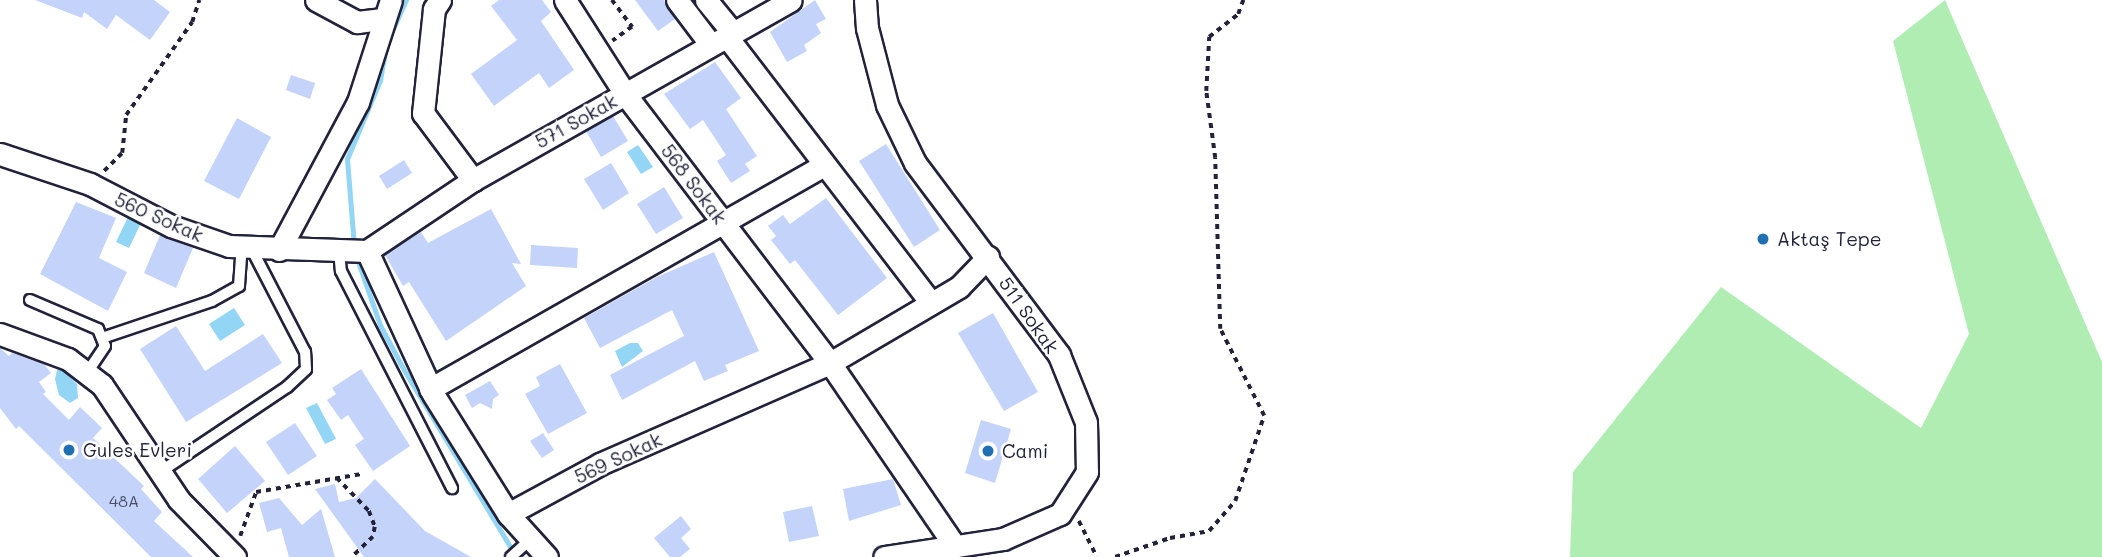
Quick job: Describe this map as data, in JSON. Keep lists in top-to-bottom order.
{
  "streets": {
    "street": [
      "571 Sokak",
      "568 Sokak",
      "560 Sokak",
      "511 Sokak",
      "569 Sokak"
    ]
  },
  "crossings": [
    ["571 Sokak", "568 Sokak"],
    ["571 Sokak", "560 Sokak"],
    ["568 Sokak", "511 Sokak"],
    ["568 Sokak", "569 Sokak"],
    ["511 Sokak", "569 Sokak"]
  ],
  "places": ["Aktaş Tepe", "Gules Evleri", "Cami"],
  "house_numbers": ["48A"]
}
